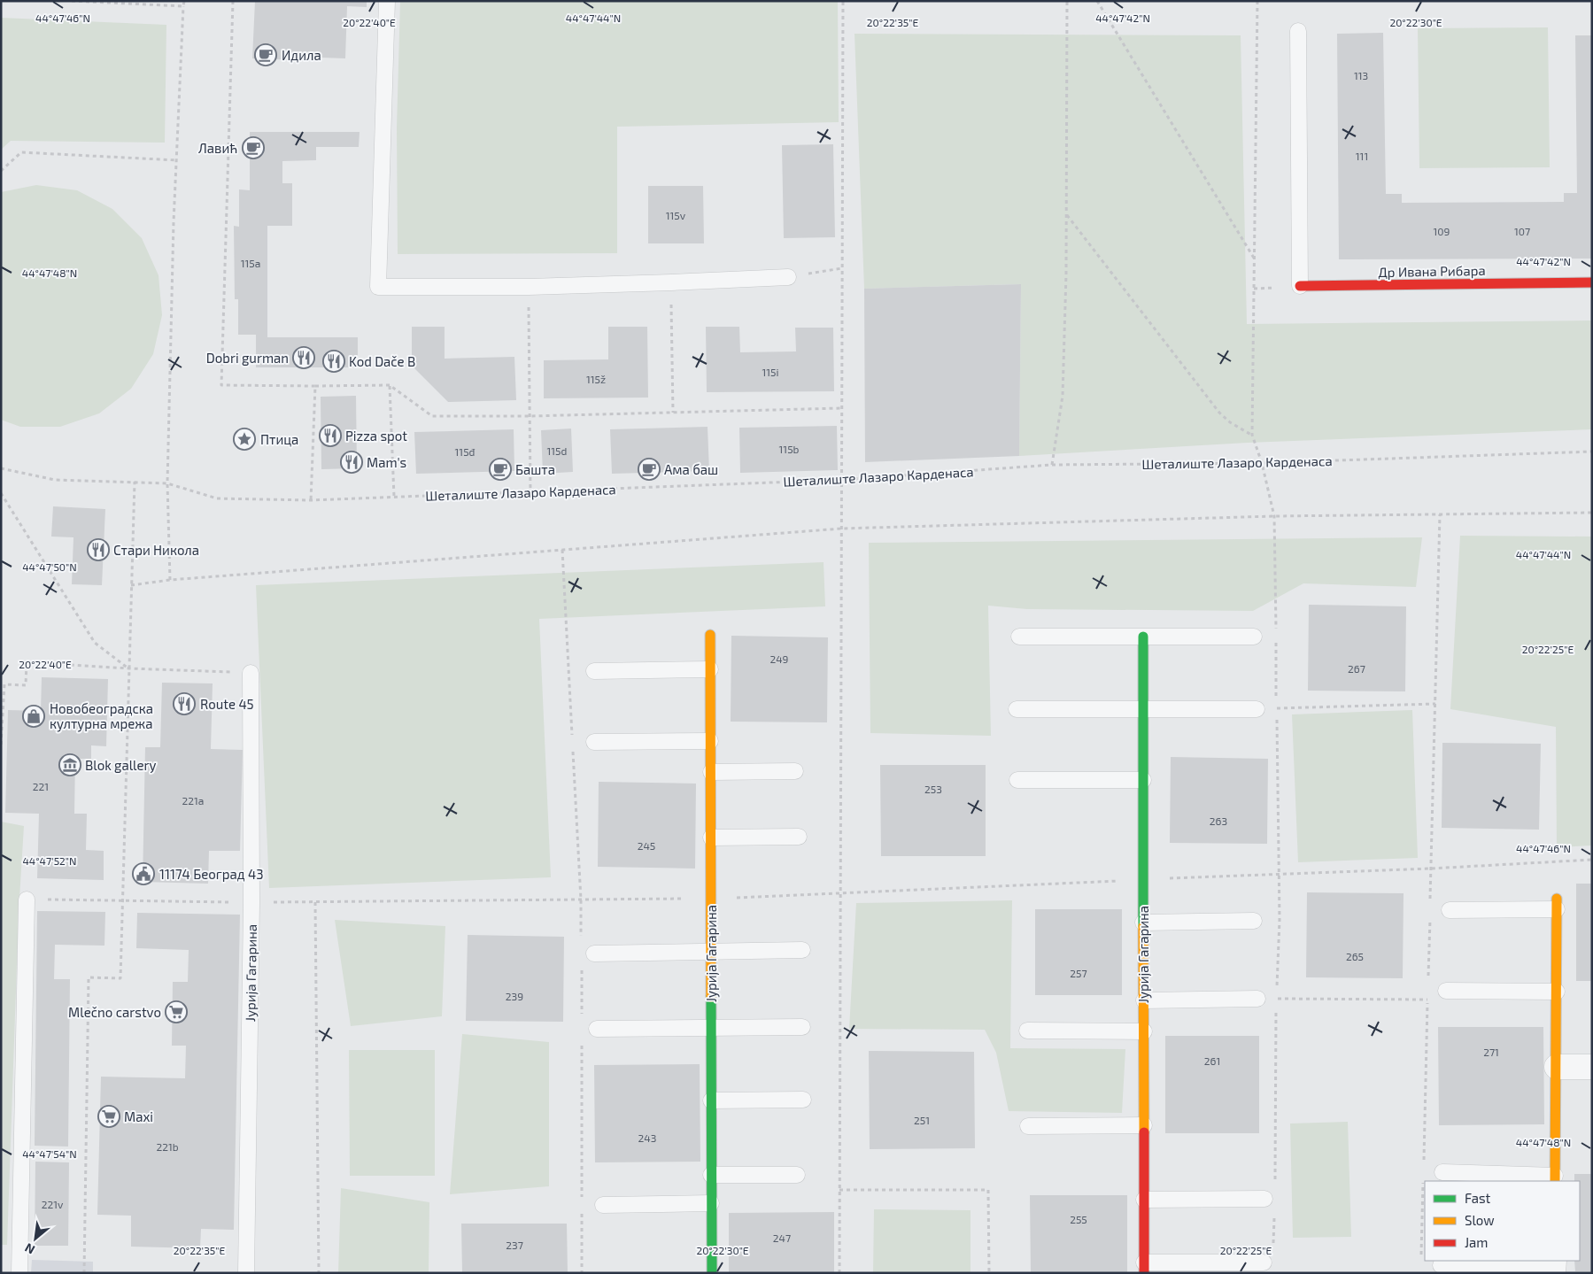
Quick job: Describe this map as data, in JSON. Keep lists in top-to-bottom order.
{
  "streets": {
    "street": ["Др Ивана Рибара", "Јурија Гагарина"],
    "path": ["Шеталиште Лазаро Карденаса"]
  },
  "places": {
    "cafe": [
      "Идила",
      "Лавић",
      "Башта",
      "Ама баш"
    ],
    "restaurant": [
      "Dobri gurman",
      "Kod Dače B",
      "Pizza spot",
      "Mam's",
      "Стари Никола",
      "Route 45"
    ],
    "place": ["Птица"],
    "shop": ["Новобеоградска културна мрежа"],
    "museum": ["Blok gallery"],
    "public building": ["11174 Београд 43"],
    "supermarket": ["Mlečno carstvo", "Maxi"]
  },
  "house_numbers": [
    "113",
    "111",
    "115v",
    "109",
    "107",
    "115a",
    "115i",
    "115ž",
    "115b",
    "115d",
    "115đ",
    "249",
    "267",
    "221",
    "253",
    "221a",
    "263",
    "245",
    "265",
    "257",
    "239",
    "271",
    "261",
    "251",
    "243",
    "221b",
    "221v",
    "255",
    "247",
    "237"
  ],
  "legend": ["Fast", "Slow", "Jam"],
  "north": "bottom left",
  "coordinates": [
    "44°47'44\"N",
    "44°47'46\"N",
    "44°47'42\"N",
    "20°22'40\"E",
    "20°22'35\"E",
    "20°22'30\"E",
    "44°47'48\"N",
    "44°47'50\"N",
    "20°22'25\"E",
    "44°47'52\"N",
    "44°47'54\"N"
  ]
}
